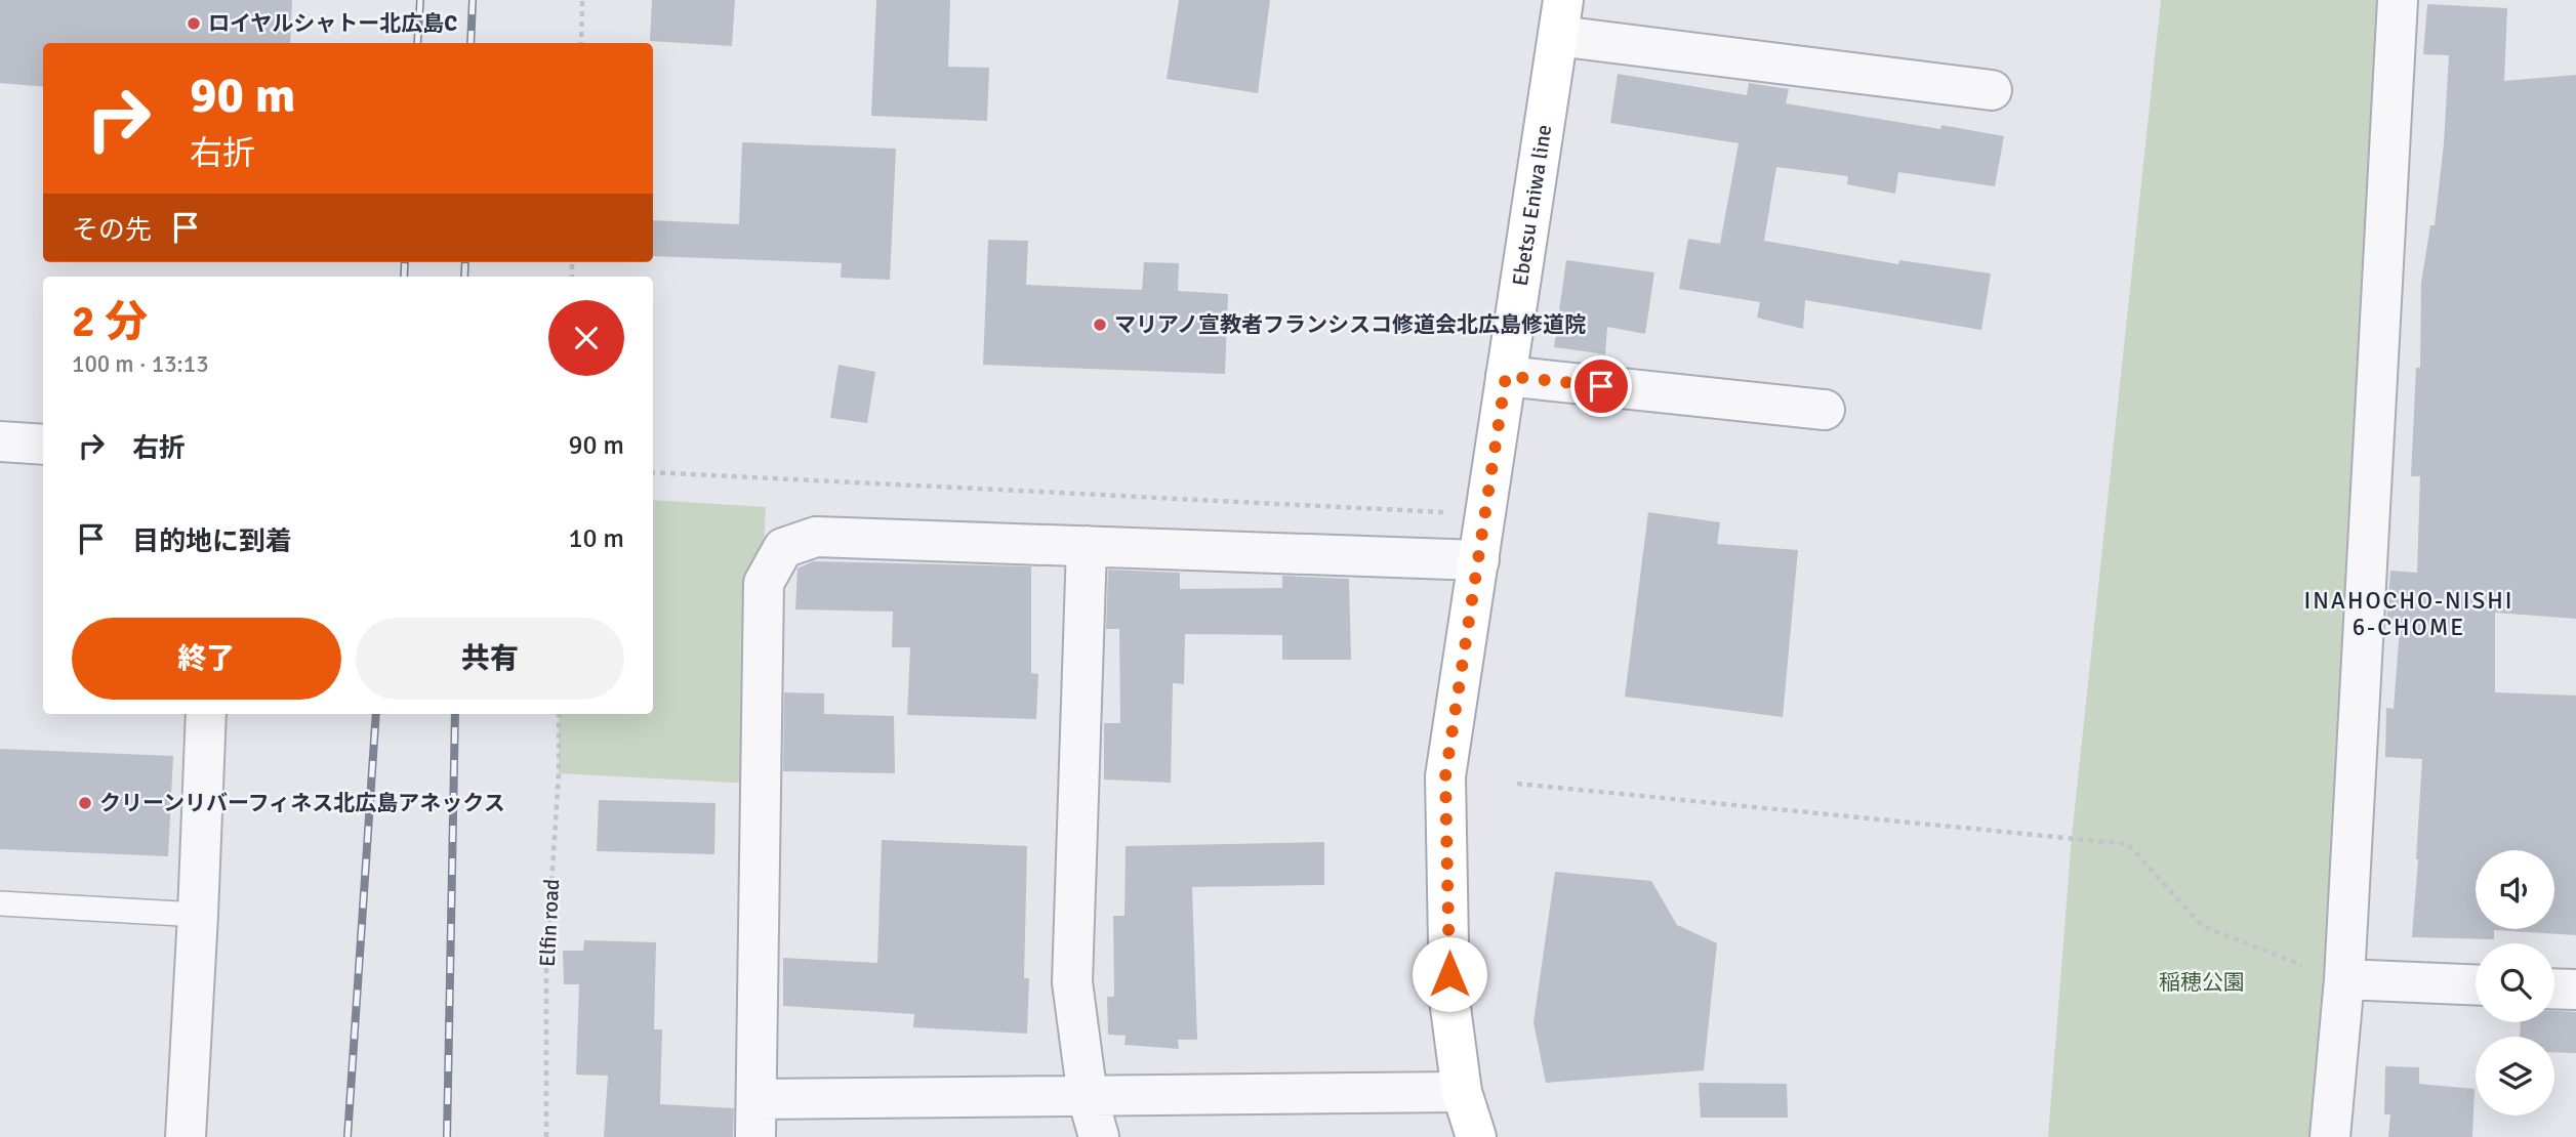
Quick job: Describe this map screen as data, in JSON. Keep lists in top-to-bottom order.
{
  "streets": {
    "main road": ["Ebetsu Eniwa line"],
    "path": ["Elfin road"]
  },
  "districts": ["INAHOCHO-NISHI 6-CHOME"],
  "parks": ["稲穂公園"],
  "places": ["ロイヤルシャトー北広島C", "マリアノ宣教者フランシスコ修道会北広島修道院", "クリーンリバーフィネス北広島アネックス"],
  "page": {
    "turn": ["90 m", "右折"],
    "then": "その先",
    "heading": ["2 分", "100 m · 13:13"],
    "list": [
      {
        "name": "右折",
        "value": "90 m"
      },
      {
        "name": "目的地に到着",
        "value": "10 m"
      }
    ],
    "buttons": ["終了", "共有"]
  }
}
